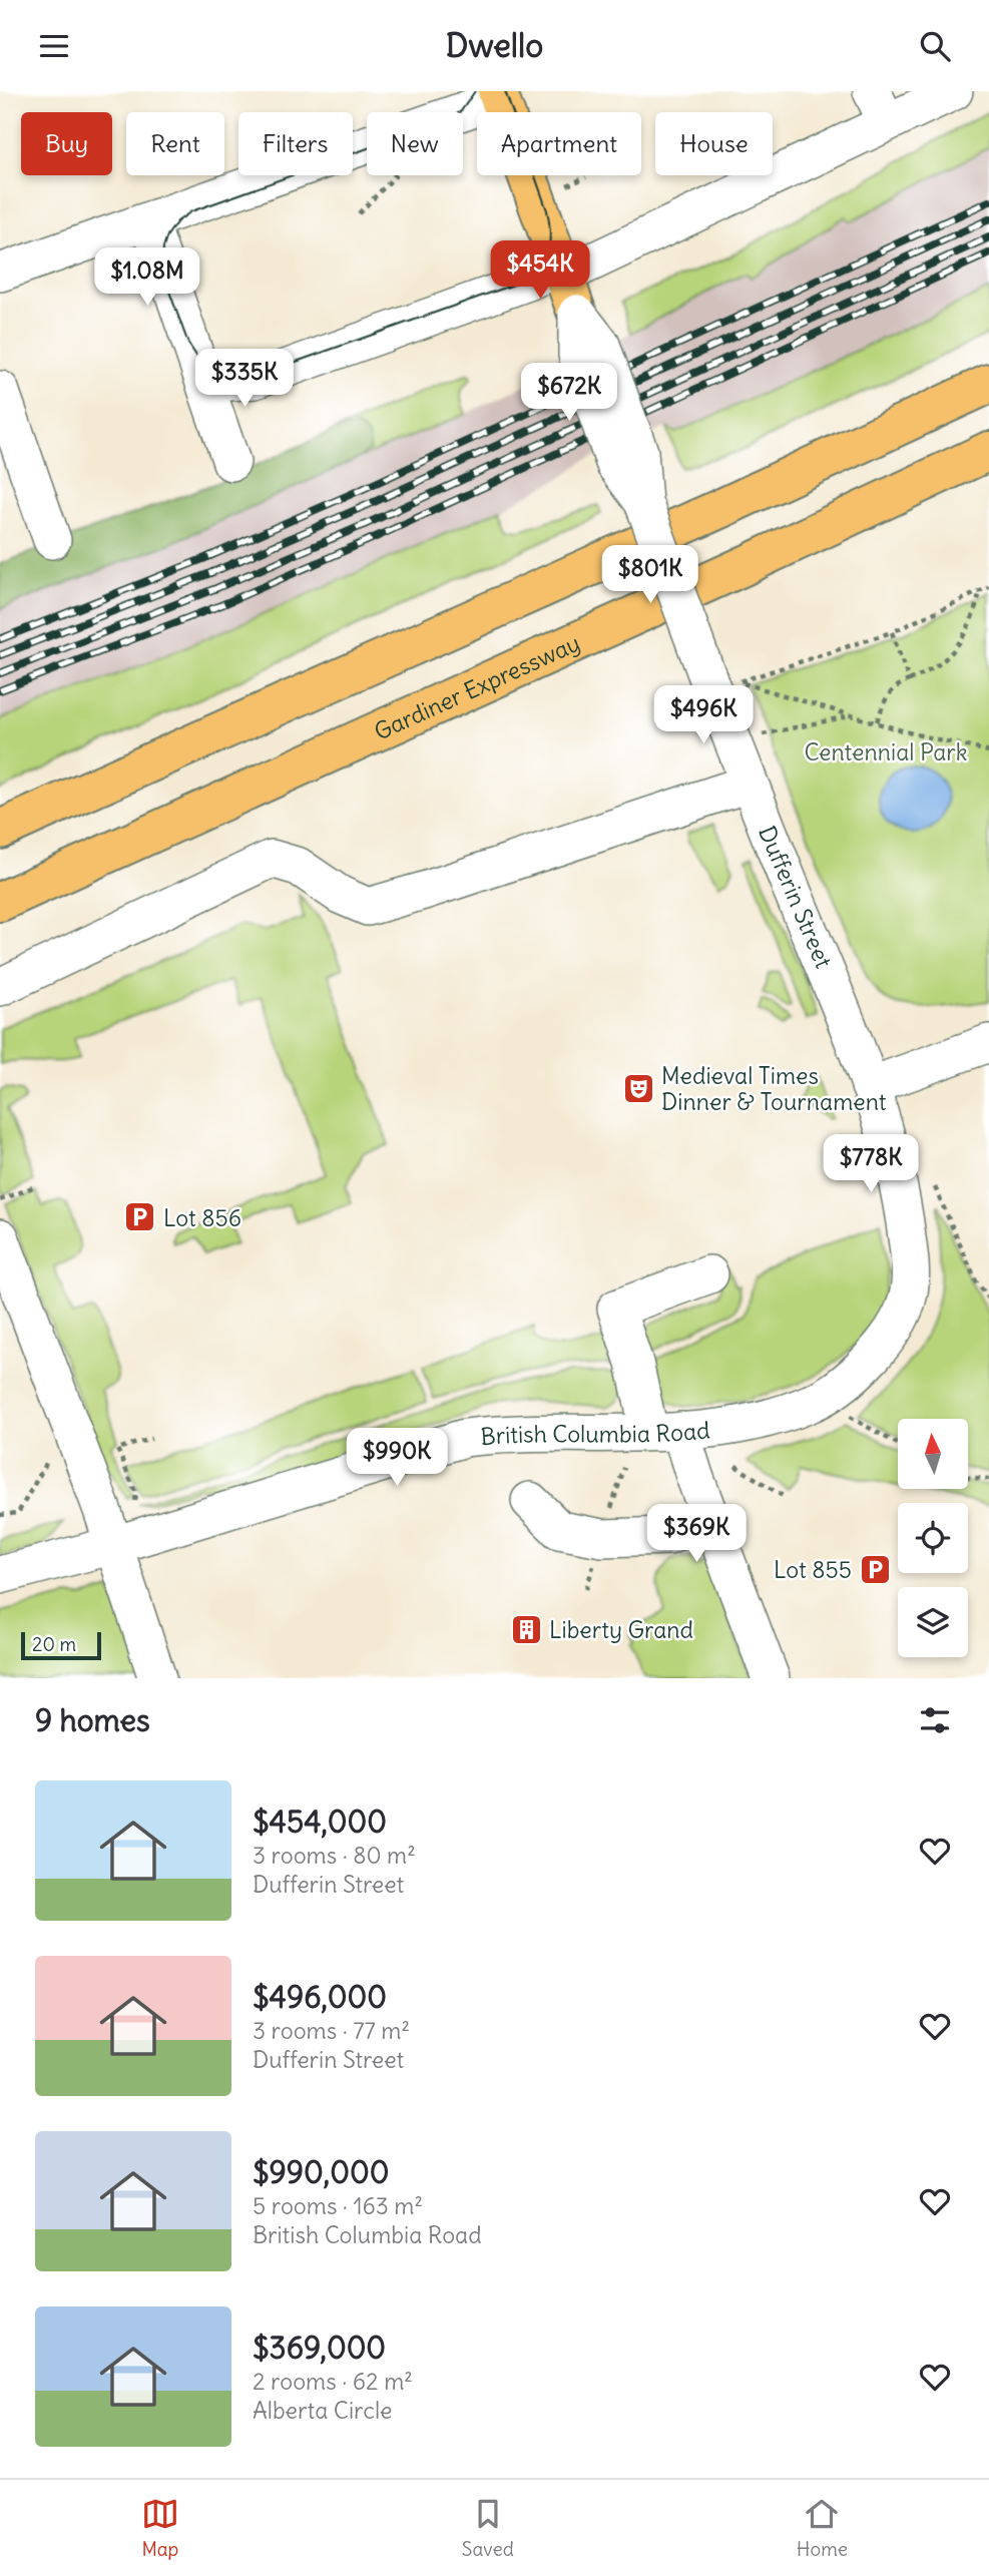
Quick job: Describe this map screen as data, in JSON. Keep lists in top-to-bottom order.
{
  "streets": {
    "main road": ["Gardiner Expressway", "Dufferin Street"],
    "street": ["British Columbia Road"]
  },
  "crossings": [
    ["Dufferin Street", "British Columbia Road"]
  ],
  "parks": ["Centennial Park"],
  "places": {
    "theatre": ["Medieval Times Dinner & Tournament"],
    "parking": ["Lot 856", "Lot 855"],
    "building": ["Liberty Grand"]
  },
  "scale_bar": "20 m",
  "north": "top",
  "page": {
    "header": "Dwello",
    "chip": [
      "Buy",
      "Rent",
      "Filters",
      "New",
      "Apartment",
      "House"
    ],
    "price": [
      "$454K",
      "$1.08M",
      "$335K",
      "$672K",
      "$801K",
      "$496K",
      "$778K",
      "$990K",
      "$369K"
    ],
    "scale": "20 m",
    "heading": "9 homes",
    "list": [
      {
        "name": "$454,000",
        "note": "3 rooms · 80 m² · Dufferin Street"
      },
      {
        "name": "$496,000",
        "note": "3 rooms · 77 m² · Dufferin Street"
      },
      {
        "name": "$990,000",
        "note": "5 rooms · 163 m² · British Columbia Road"
      },
      {
        "name": "$369,000",
        "note": "2 rooms · 62 m² · Alberta Circle"
      }
    ],
    "tabs": ["Map", "Saved", "Home"]
  }
}
